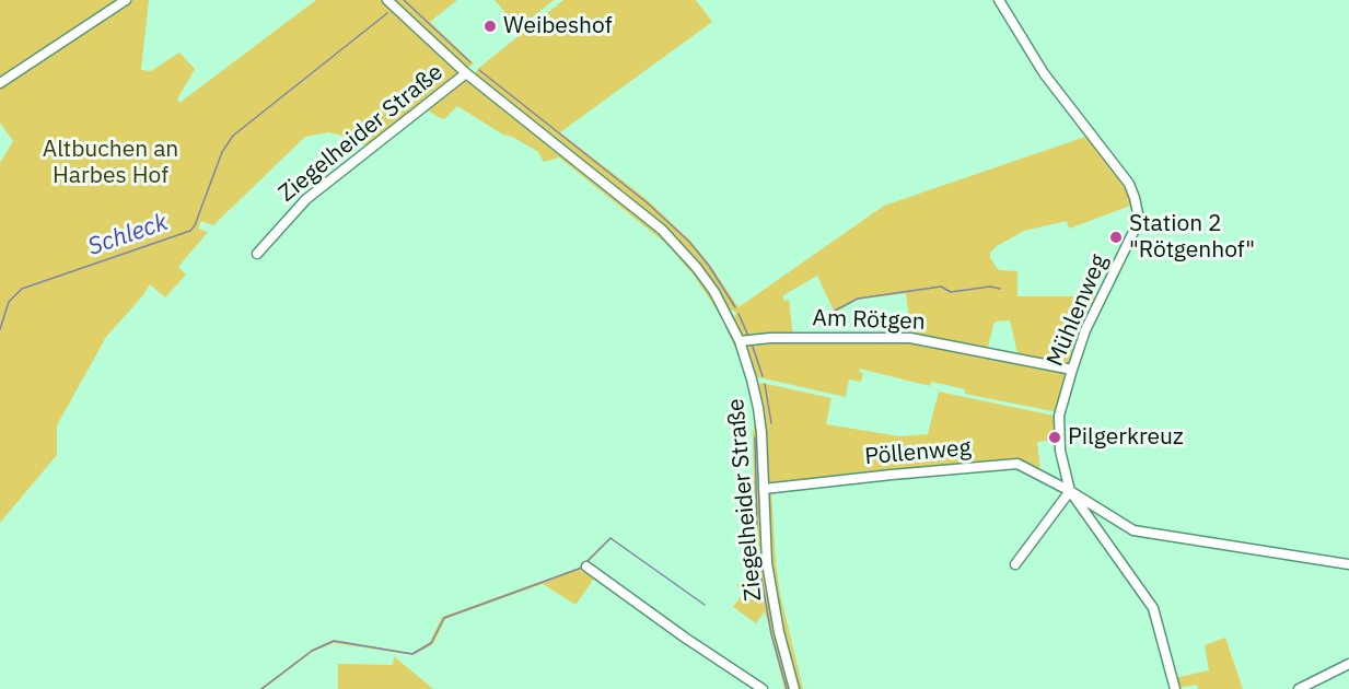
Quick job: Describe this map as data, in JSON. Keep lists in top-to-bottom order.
{
  "streets": {
    "street": [
      "Ziegelheider Straße",
      "Mühlenweg",
      "Am Rötgen",
      "Pöllenweg"
    ]
  },
  "crossings": [
    ["Ziegelheider Straße", "Am Rötgen"],
    ["Ziegelheider Straße", "Pöllenweg"],
    ["Mühlenweg", "Am Rötgen"],
    ["Mühlenweg", "Pöllenweg"]
  ],
  "water": ["Schleck"],
  "parks": ["Altbuchen an Harbes Hof"],
  "places": ["Weibeshof", "Station 2 \"Rötgenhof\"", "Pilgerkreuz"]
}
